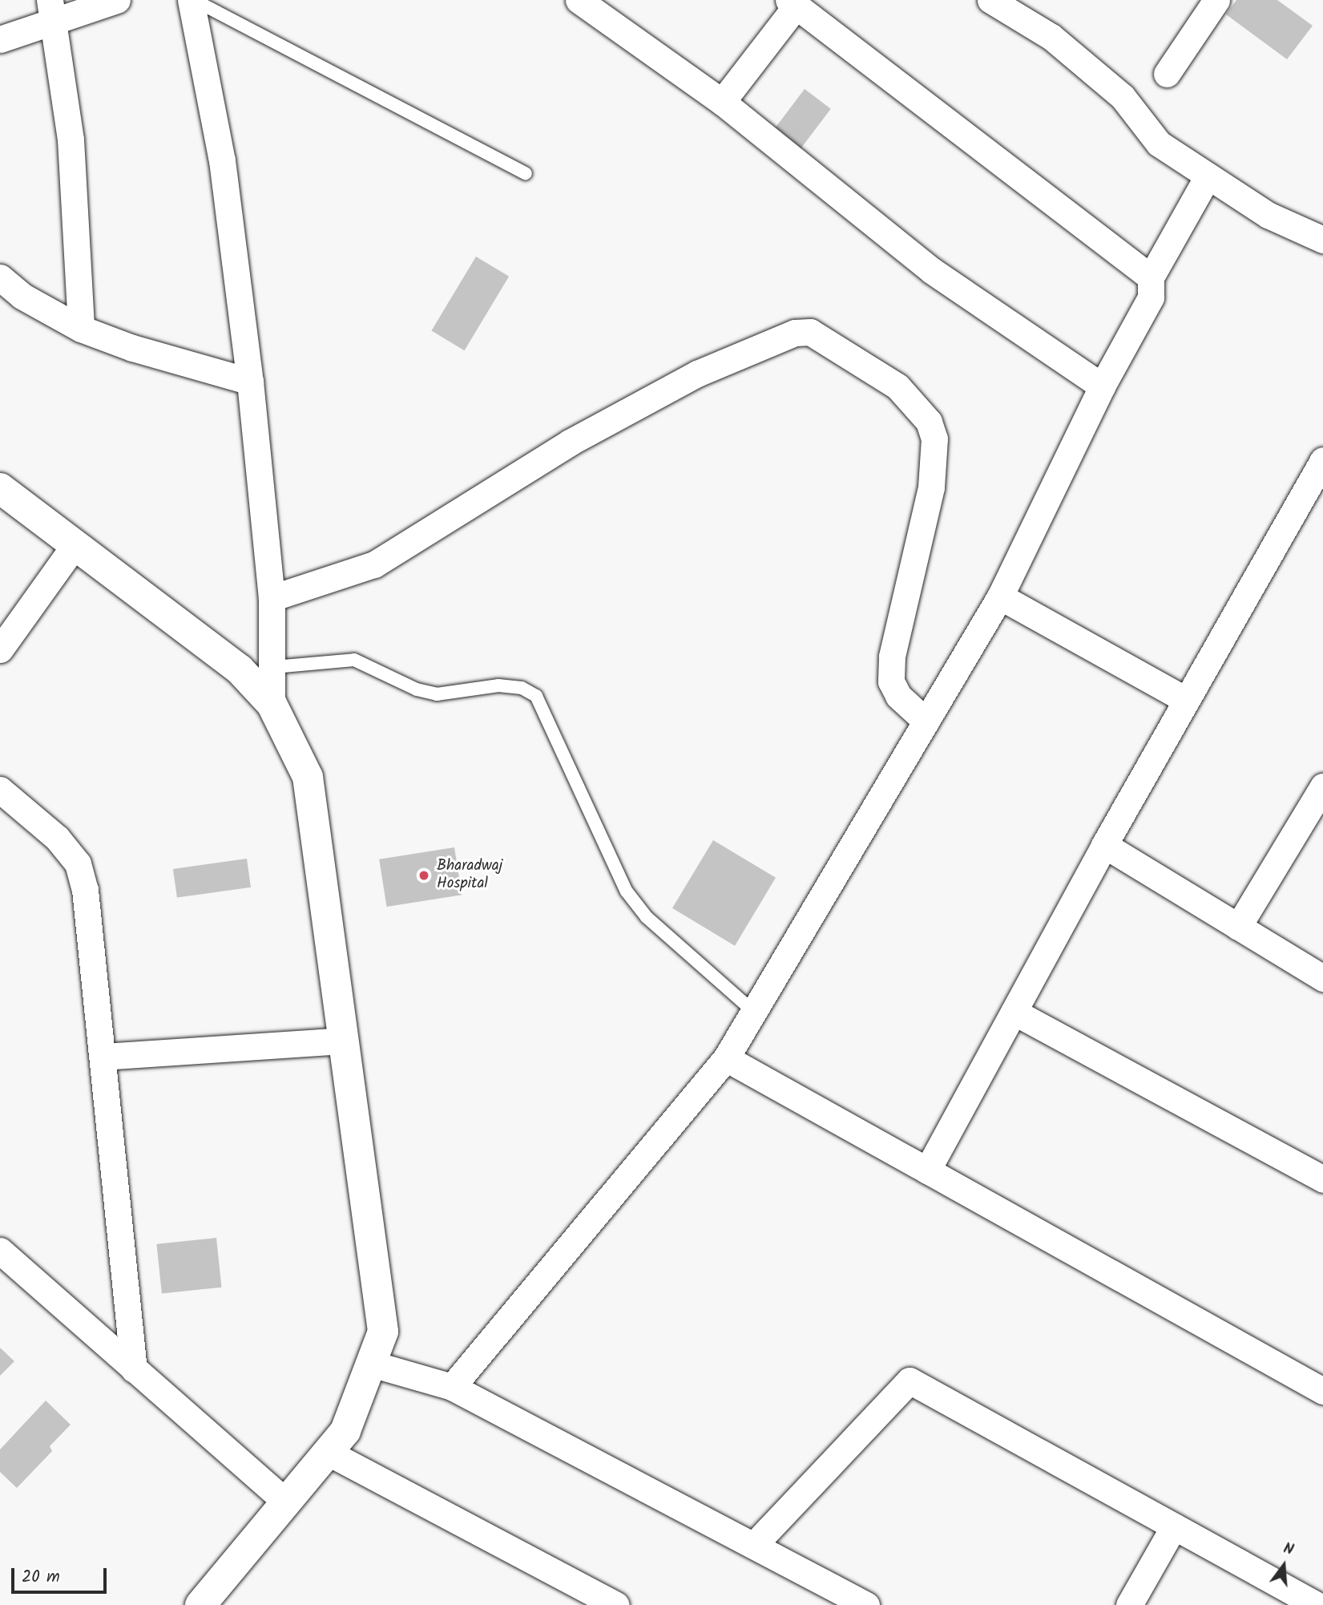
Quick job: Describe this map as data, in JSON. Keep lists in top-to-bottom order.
{
  "places": ["Bharadwaj Hospital"],
  "scale_bar": "20 m",
  "north": "top"
}
